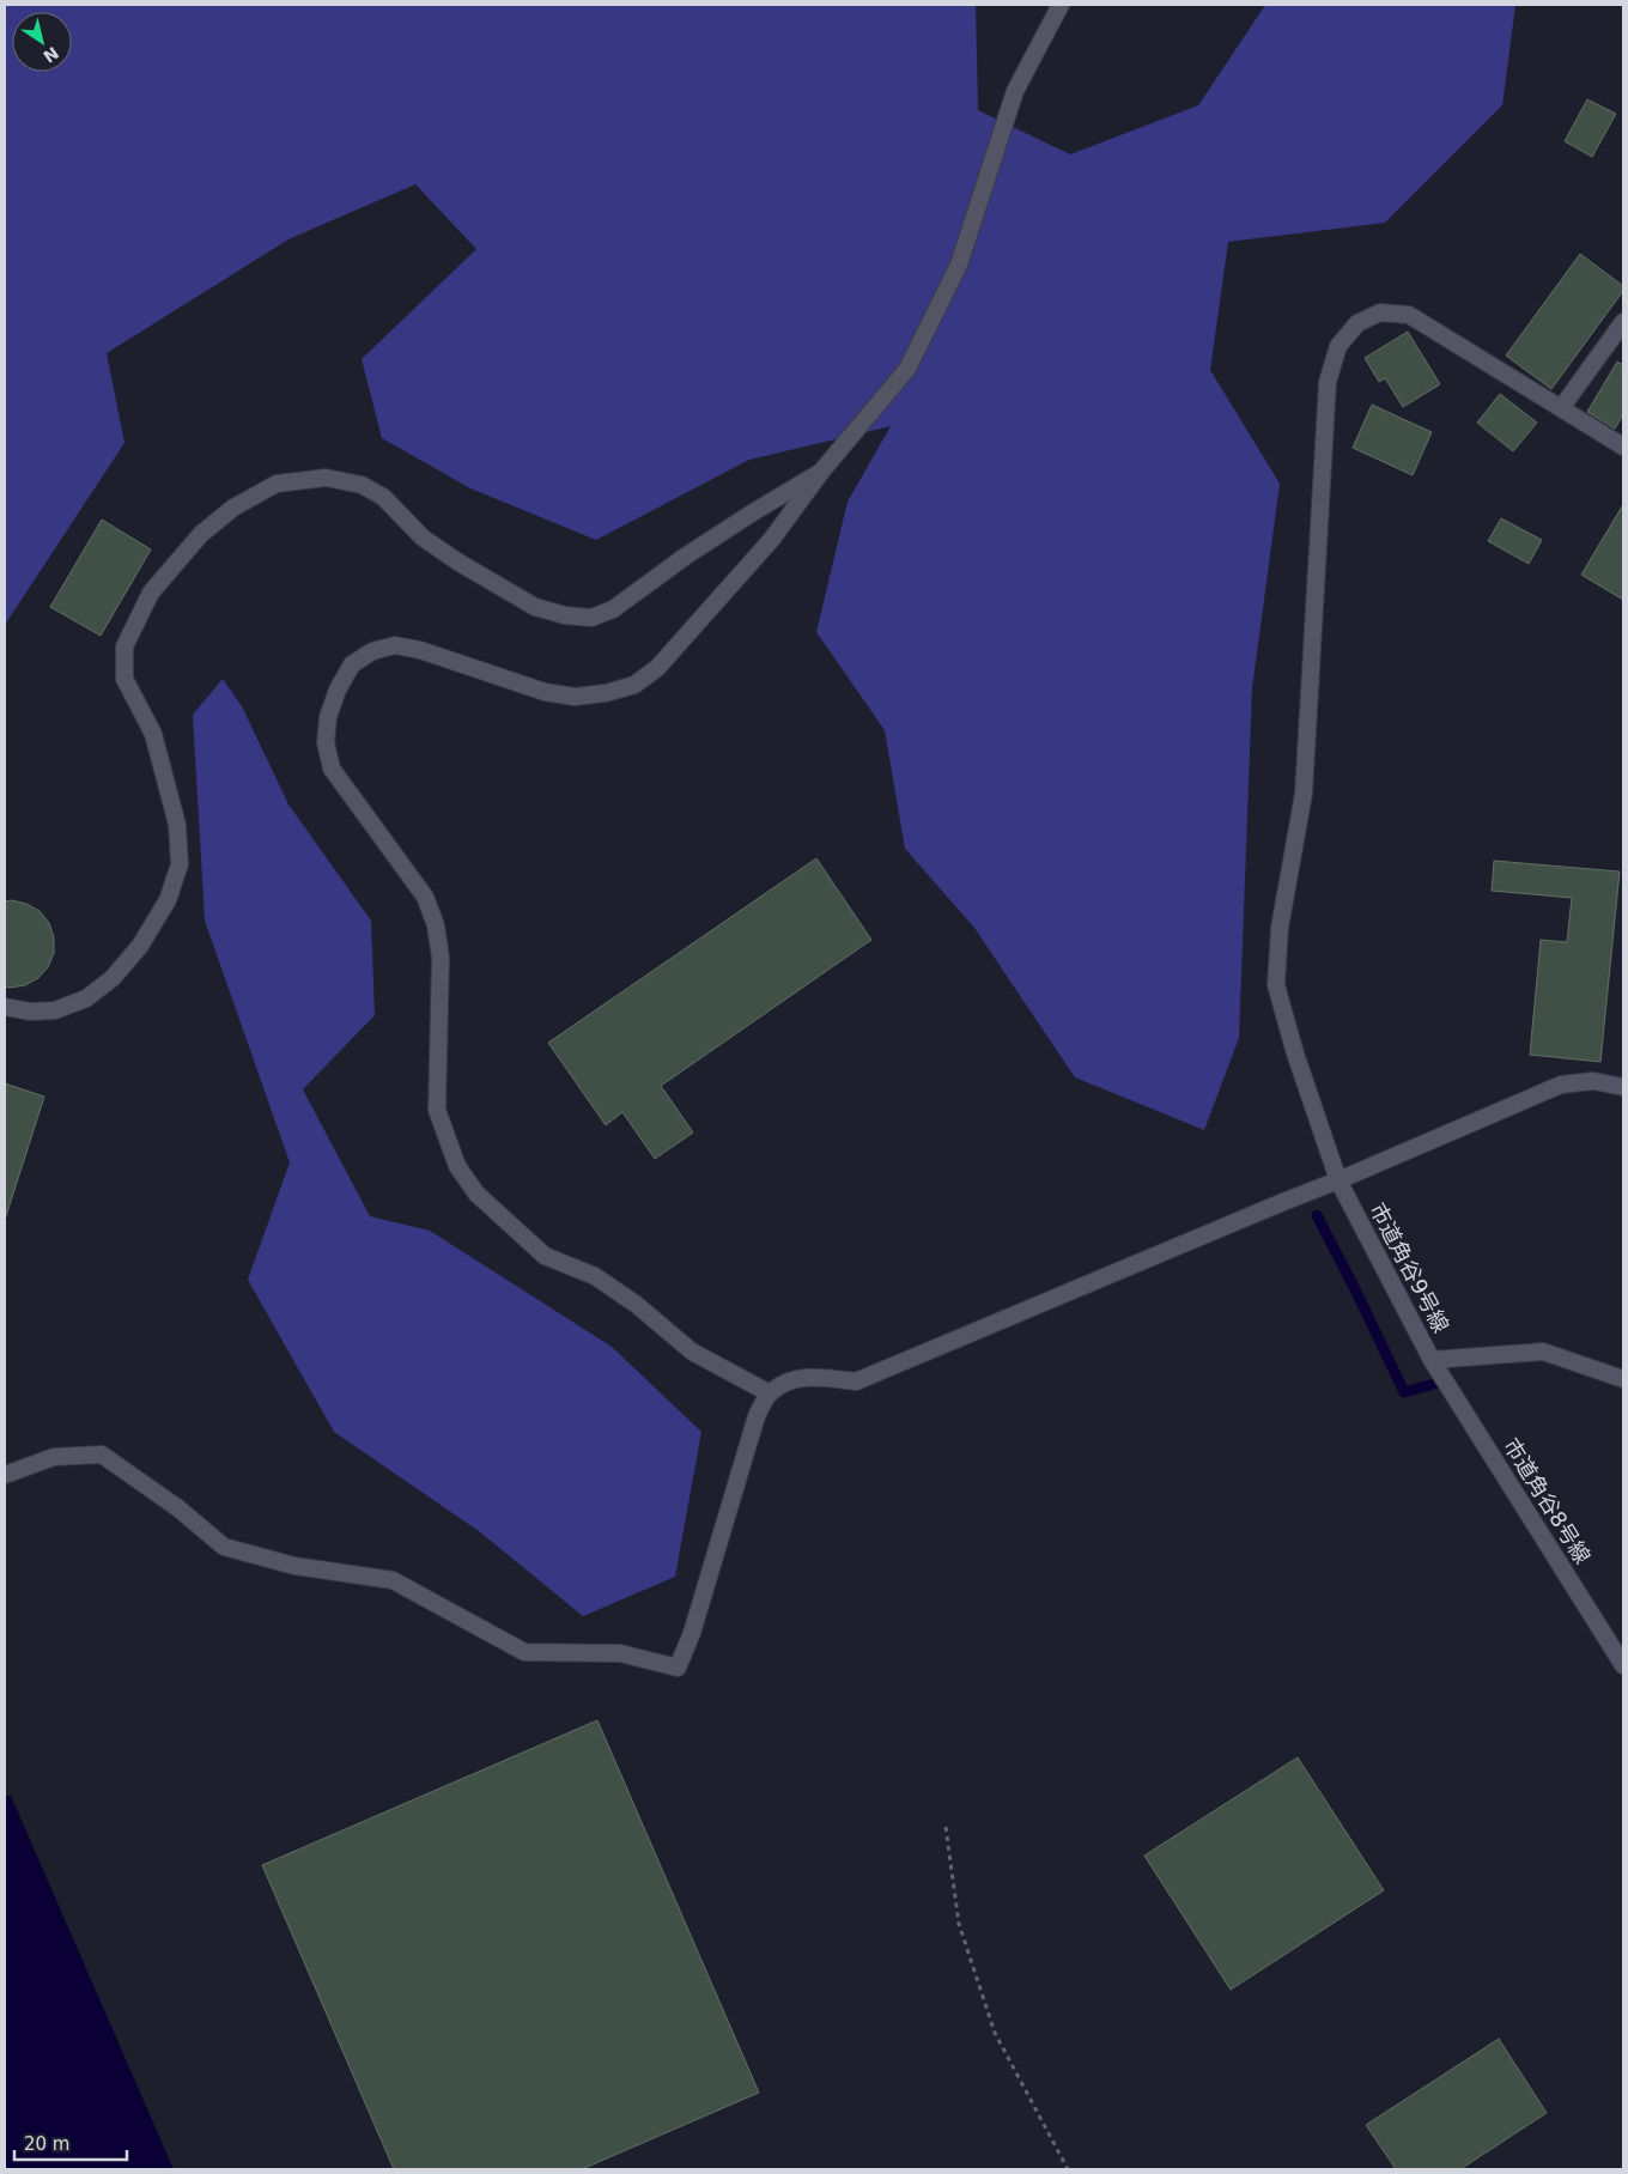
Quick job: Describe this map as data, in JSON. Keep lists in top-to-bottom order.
{
  "streets": {
    "street": ["市道角谷9号線", "市道角谷8号線"]
  },
  "crossings": [
    ["市道角谷9号線", "市道角谷8号線"]
  ],
  "scale_bar": "20 m",
  "north": "bottom right"
}
